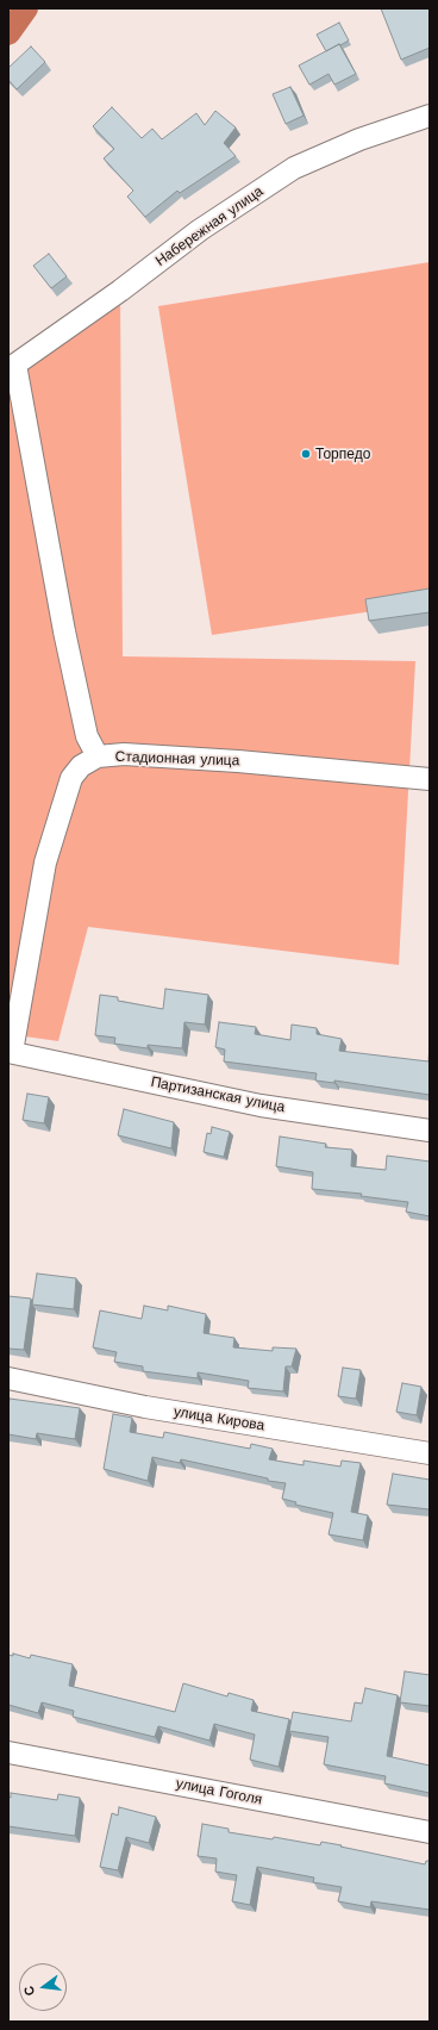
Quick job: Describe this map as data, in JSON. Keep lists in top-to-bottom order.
{
  "streets": {
    "street": [
      "Набережная улица",
      "Стадионная улица",
      "Партизанская улица",
      "улица Кирова",
      "улица Гоголя"
    ]
  },
  "crossings": [
    ["Стадионная улица", "Партизанская улица"]
  ],
  "places": ["Торпедо"],
  "north": "left"
}
